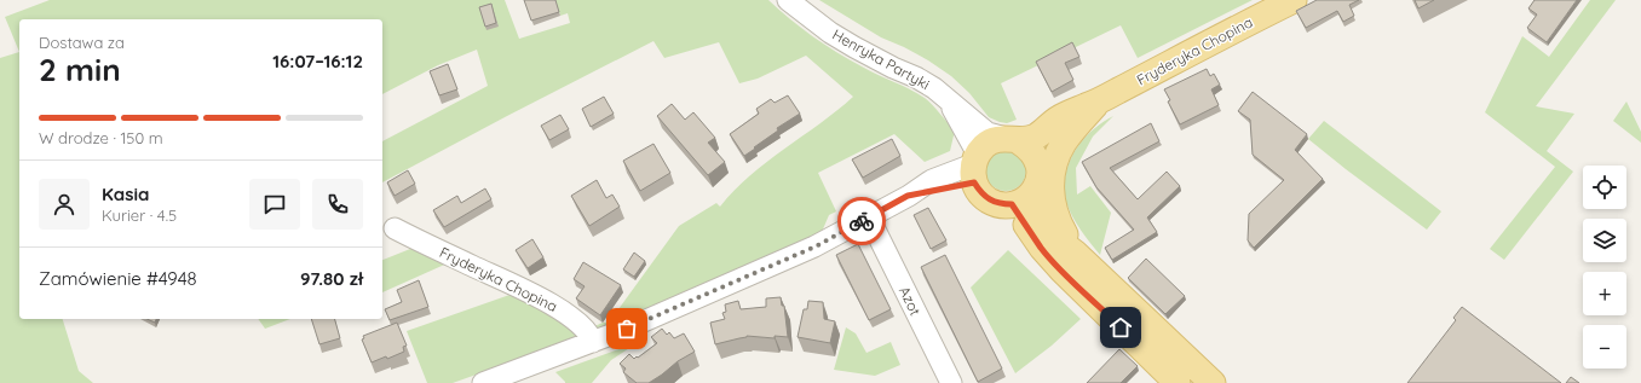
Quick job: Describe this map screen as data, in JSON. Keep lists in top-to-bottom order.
{
  "streets": {
    "main road": ["Fryderyka Chopina"],
    "street": ["Henryka Partyki", "Azot"]
  },
  "crossings": [
    ["Fryderyka Chopina", "Azot"]
  ],
  "page": {
    "heading": ["2 min", "Dostawa za", "16:07–16:12"],
    "panel": [
      "Kasia",
      "Kurier · 4.5",
      "Zamówienie #4948",
      "97.80 zł"
    ],
    "bar": "W drodze · 150 m",
    "map_buttons": ["+", "−"]
  }
}
